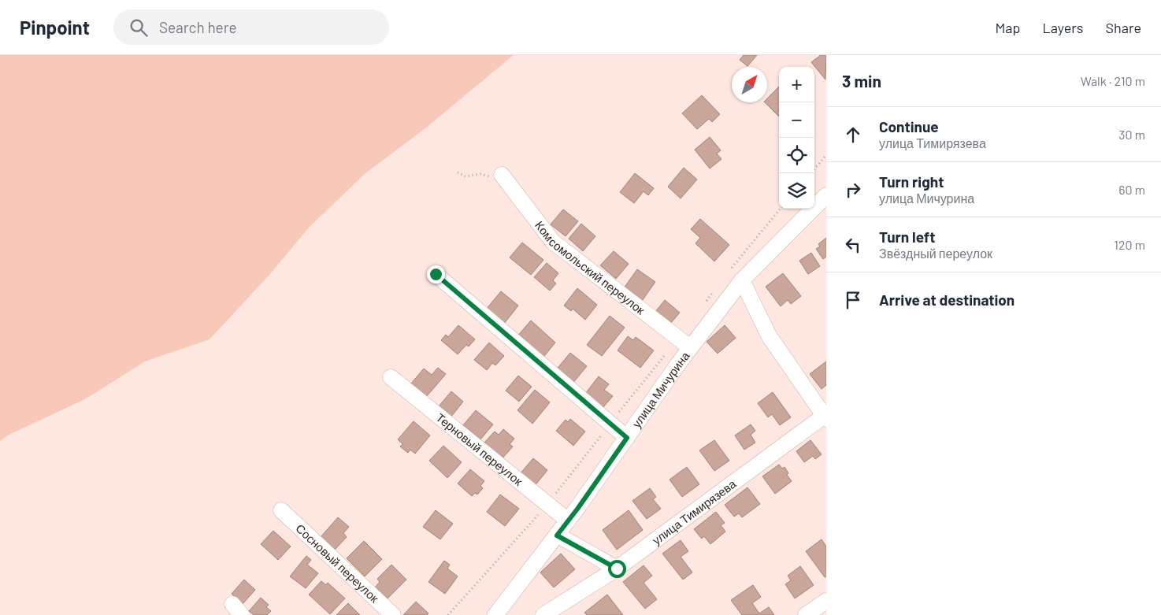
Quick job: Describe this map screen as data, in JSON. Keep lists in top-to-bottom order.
{
  "streets": {
    "street": [
      "Комсомольский переулок",
      "улица Мичурина",
      "Терновый переулок",
      "улица Тимирязева",
      "Сосновый переулок"
    ]
  },
  "crossings": [
    ["Комсомольский переулок", "улица Мичурина"],
    ["улица Мичурина", "Терновый переулок"]
  ],
  "north": "top right",
  "page": {
    "header": "Pinpoint",
    "search": "Search here",
    "nav": ["Map", "Layers", "Share"],
    "heading": ["3 min", "Walk · 210 m"],
    "map_buttons": ["+", "−"],
    "list": [
      ["Continue", "улица Тимирязева", "30 m"],
      ["Turn right", "улица Мичурина", "60 m"],
      ["Turn left", "Звёздный переулок", "120 m"],
      "Arrive at destination"
    ]
  }
}
